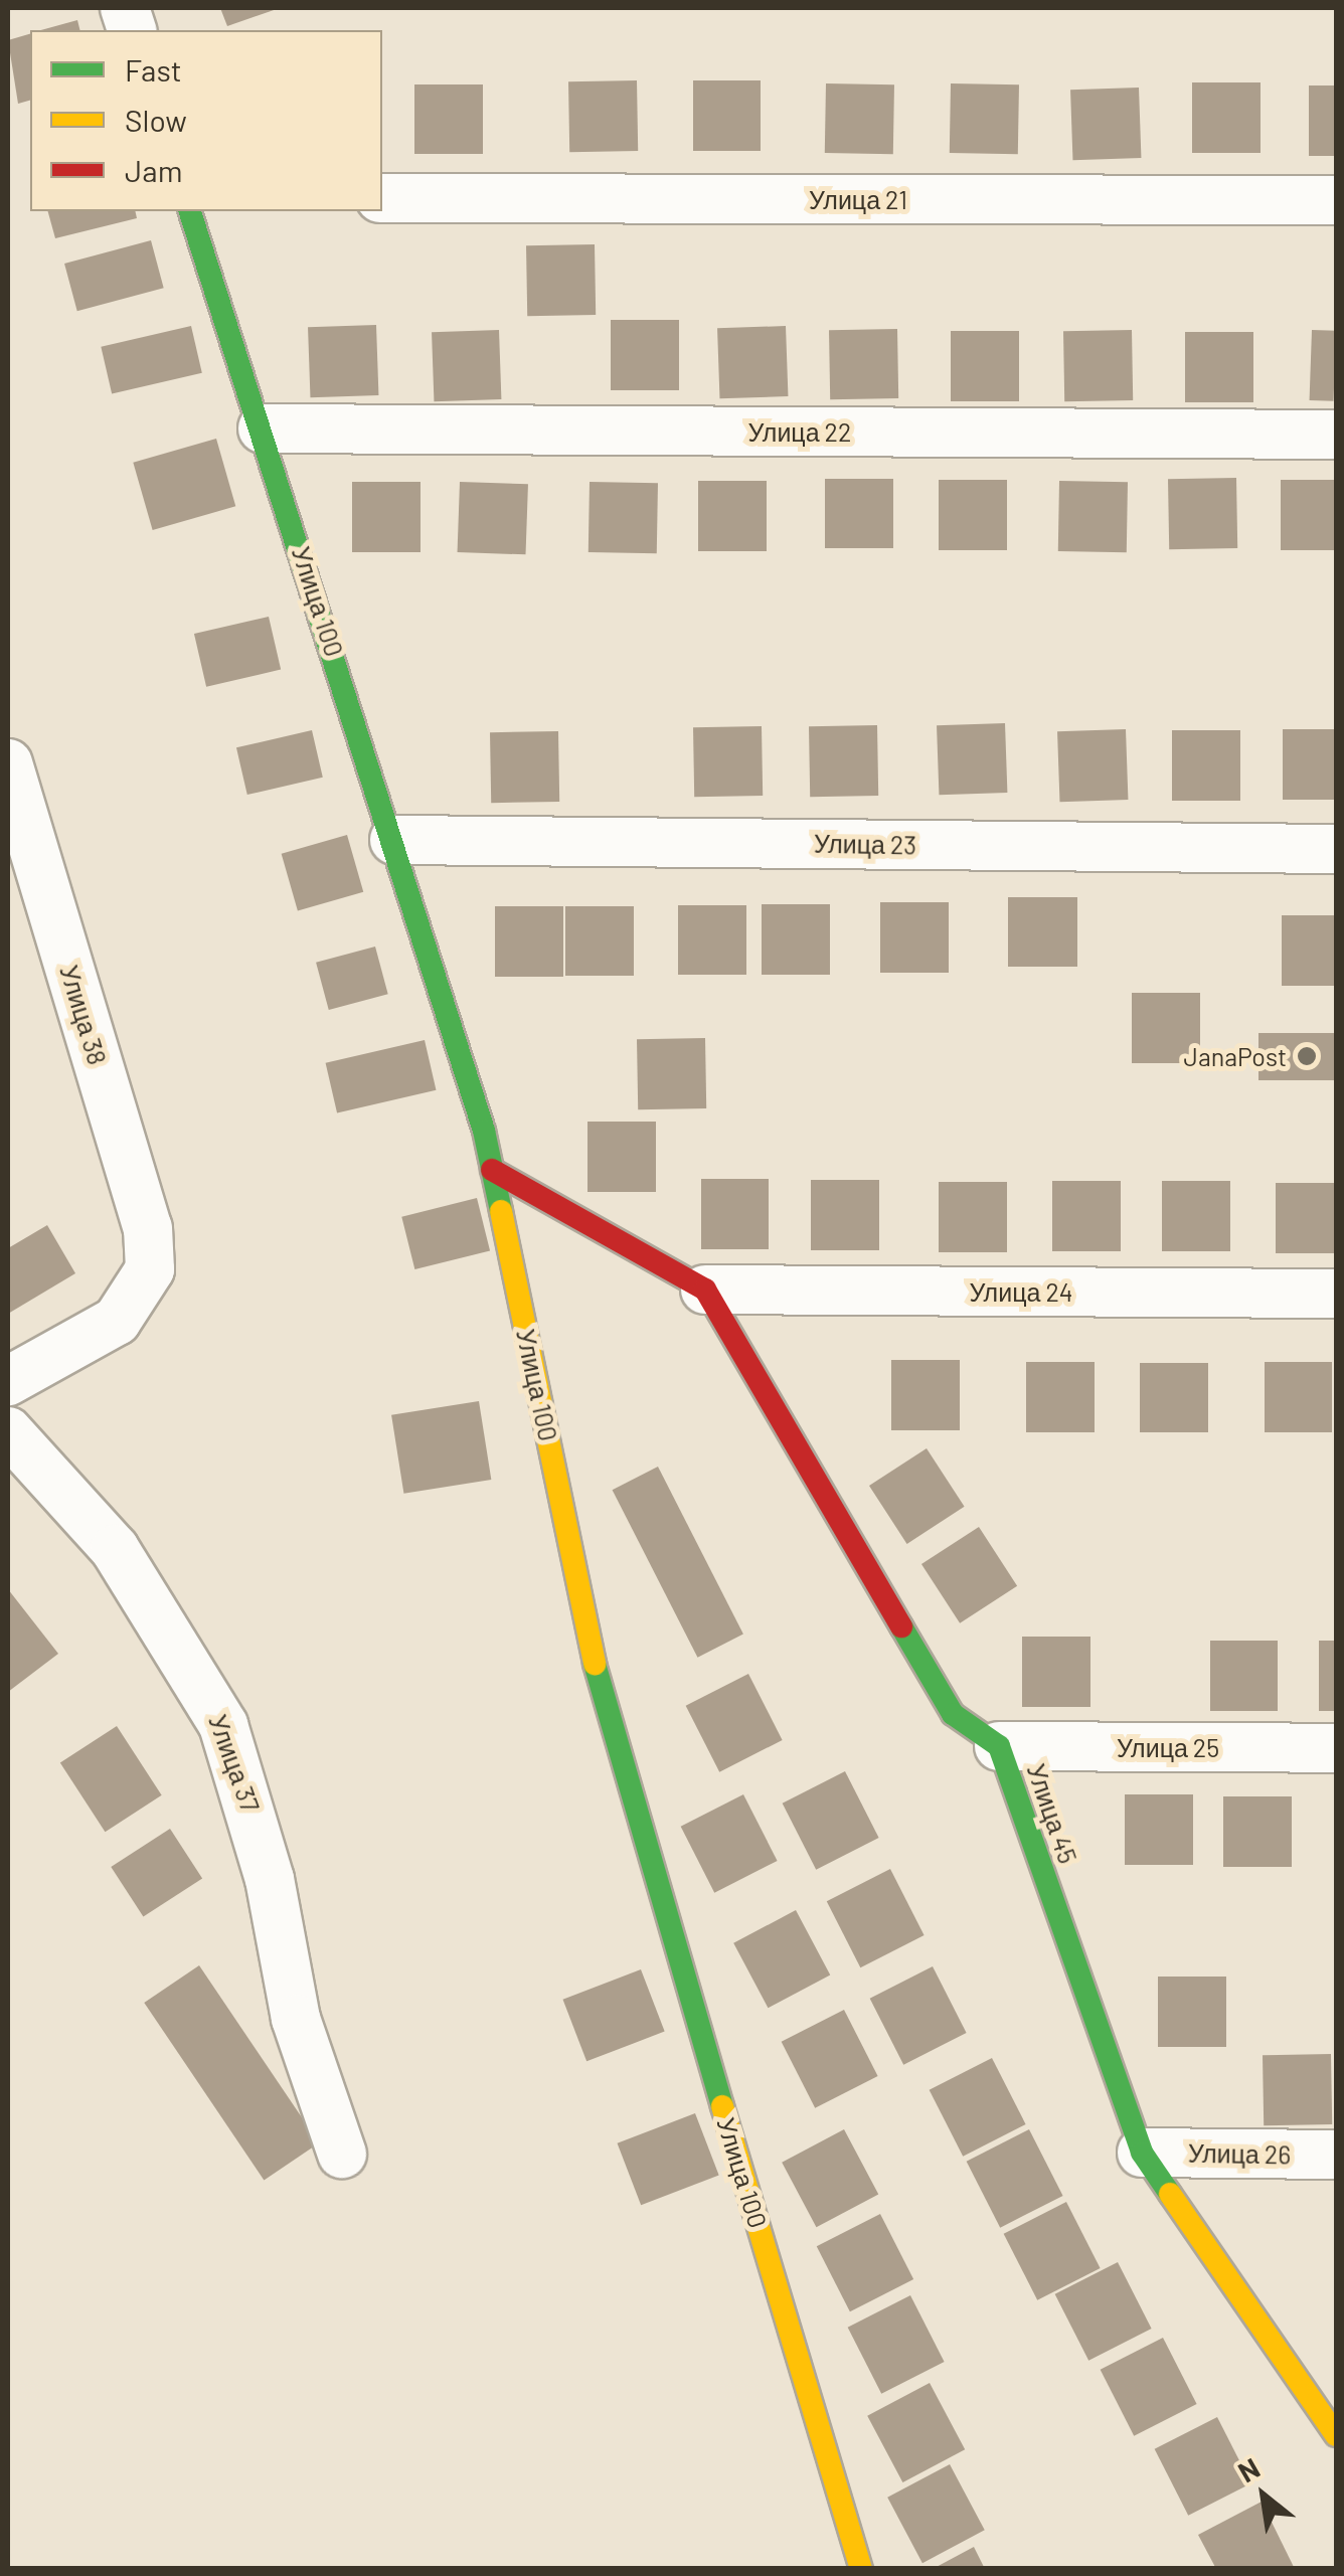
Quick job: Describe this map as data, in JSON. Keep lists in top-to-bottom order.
{
  "streets": {
    "street": [
      "Улица 21",
      "Улица 22",
      "Улица 100",
      "Улица 23",
      "Улица 38",
      "Улица 24",
      "Улица 25",
      "Улица 37",
      "Улица 45",
      "Улица 26"
    ]
  },
  "crossings": [
    ["Улица 22", "Улица 100"],
    ["Улица 100", "Улица 23"],
    ["Улица 24", "Улица 45"],
    ["Улица 25", "Улица 45"],
    ["Улица 45", "Улица 26"]
  ],
  "places": ["JanaPost"],
  "legend": ["Fast", "Slow", "Jam"],
  "north": "top left"
}
